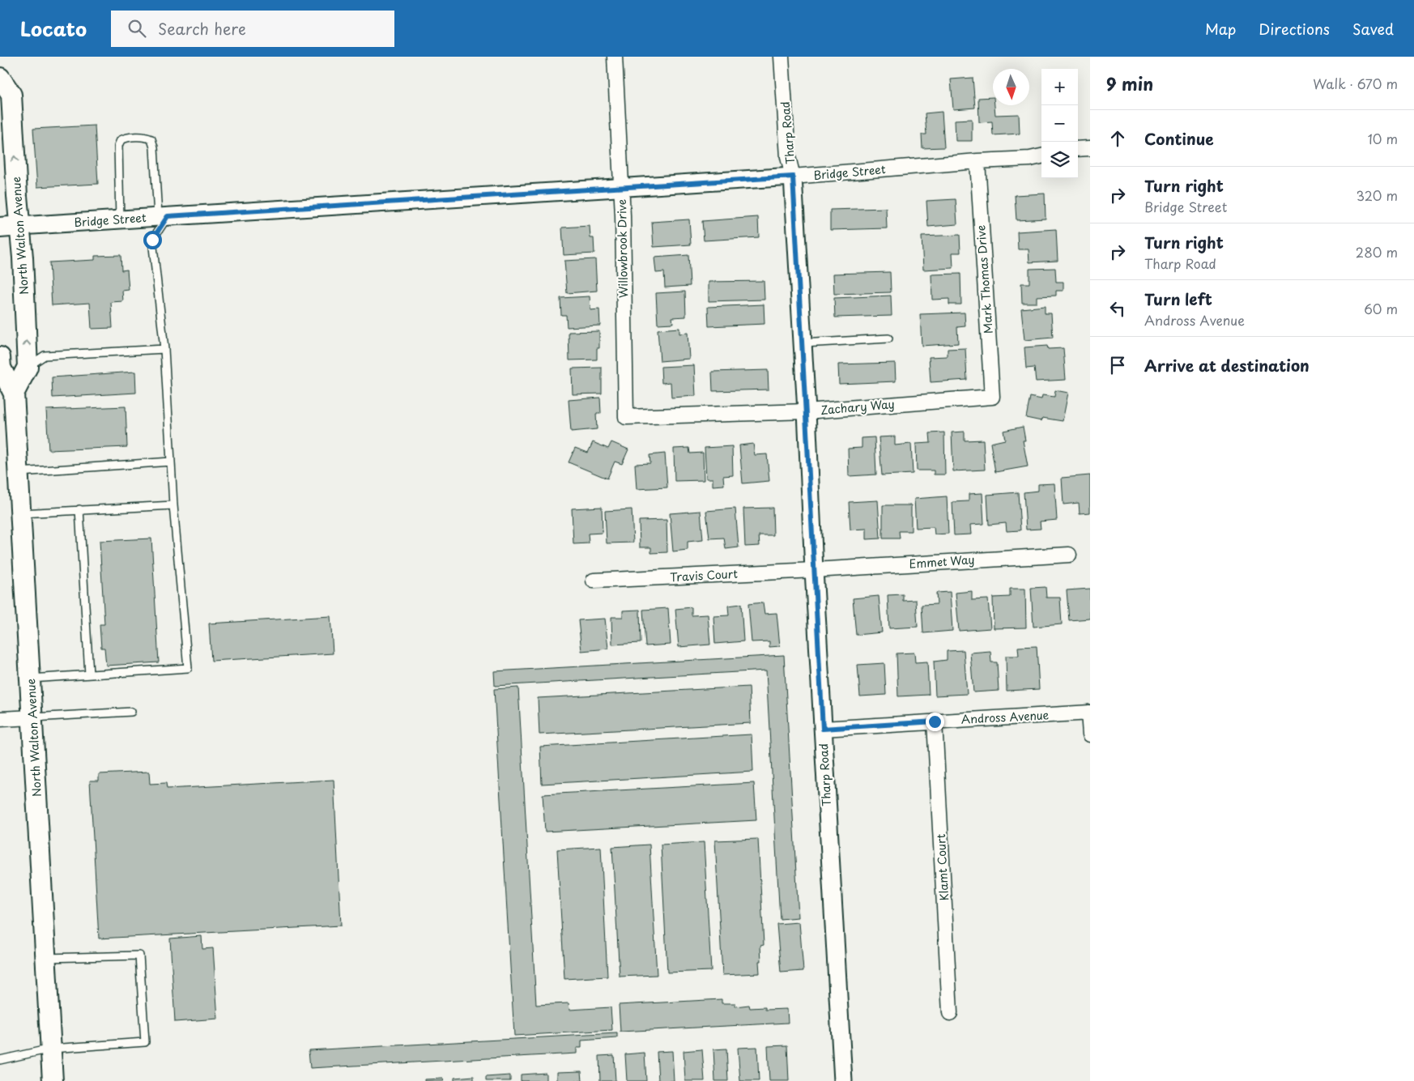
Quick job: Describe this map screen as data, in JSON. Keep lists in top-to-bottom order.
{
  "streets": {
    "main road": ["Bridge Street", "North Walton Avenue"],
    "street": [
      "Tharp Road",
      "Willowbrook Drive",
      "Mark Thomas Drive",
      "Zachary Way",
      "Emmet Way",
      "Travis Court",
      "Andross Avenue",
      "Klamt Court"
    ]
  },
  "crossings": [
    ["Tharp Road", "Bridge Street"],
    ["Tharp Road", "Zachary Way"],
    ["Tharp Road", "Emmet Way"],
    ["Tharp Road", "Travis Court"],
    ["Tharp Road", "Andross Avenue"],
    ["Bridge Street", "North Walton Avenue"],
    ["Bridge Street", "Willowbrook Drive"],
    ["Bridge Street", "Mark Thomas Drive"],
    ["Willowbrook Drive", "Zachary Way"],
    ["Mark Thomas Drive", "Zachary Way"],
    ["Emmet Way", "Travis Court"],
    ["Andross Avenue", "Klamt Court"]
  ],
  "north": "bottom",
  "page": {
    "header": "Locato",
    "search": "Search here",
    "nav": ["Map", "Directions", "Saved"],
    "heading": ["9 min", "Walk · 670 m"],
    "map_buttons": ["+", "−"],
    "list": [
      ["Continue", "10 m"],
      ["Turn right", "Bridge Street", "320 m"],
      ["Turn right", "Tharp Road", "280 m"],
      ["Turn left", "Andross Avenue", "60 m"],
      "Arrive at destination"
    ]
  }
}
